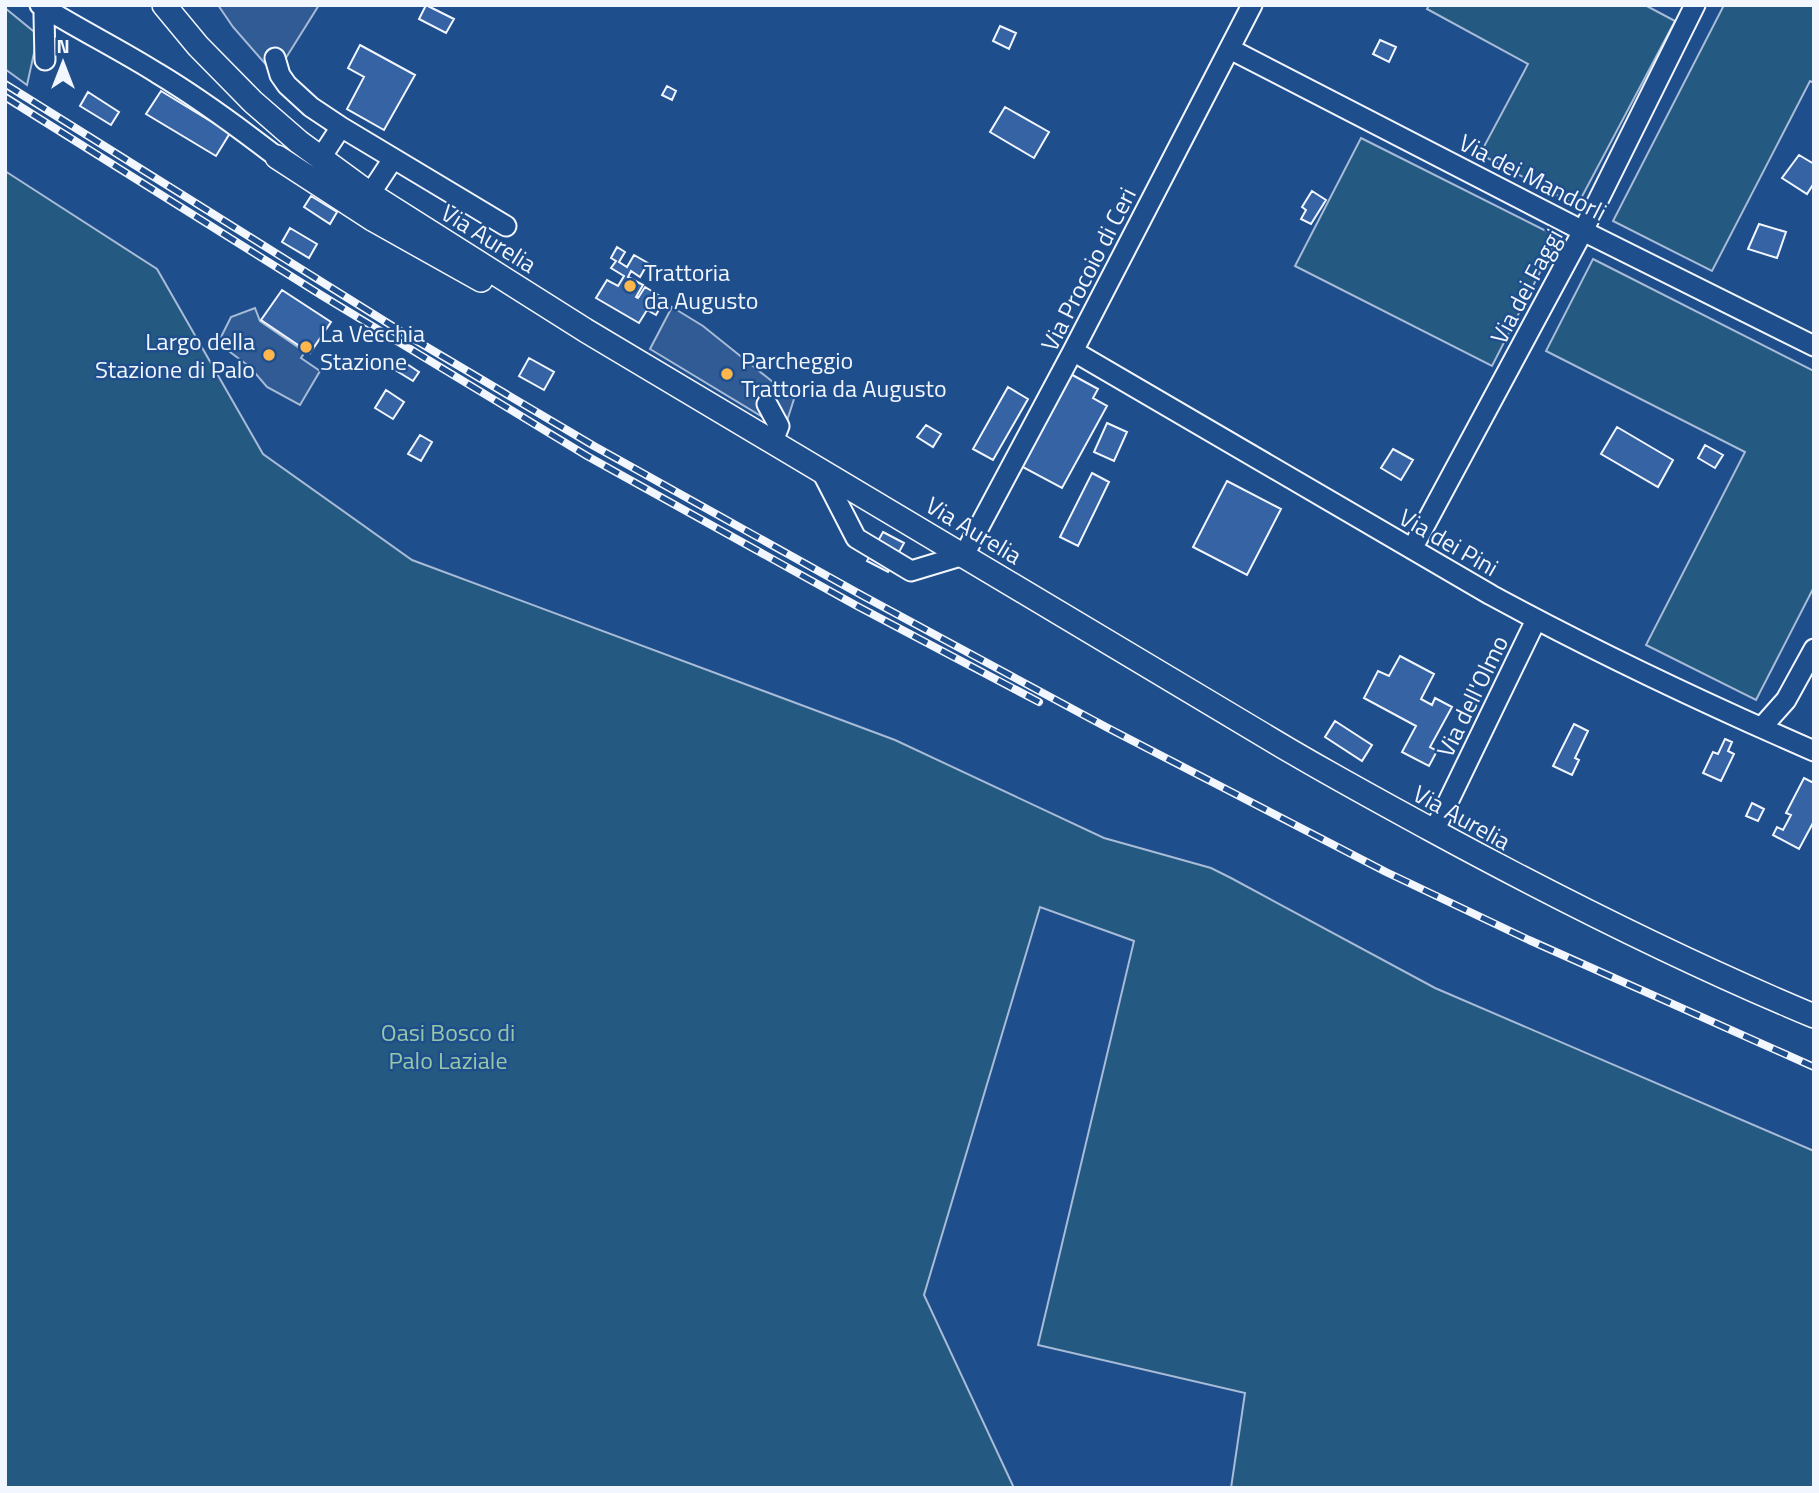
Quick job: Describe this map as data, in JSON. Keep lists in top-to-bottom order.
{
  "streets": {
    "main road": ["Via Aurelia"],
    "street": [
      "Via dei Mandorli",
      "Via Procoio di Ceri",
      "Via dei Faggi",
      "Via dei Pini",
      "Via dell'Olmo"
    ]
  },
  "crossings": [
    ["Via dei Mandorli", "Via Procoio di Ceri"],
    ["Via dei Mandorli", "Via dei Faggi"],
    ["Via Aurelia", "Via Procoio di Ceri"],
    ["Via Aurelia", "Via dell'Olmo"],
    ["Via Procoio di Ceri", "Via dei Pini"],
    ["Via dei Faggi", "Via dei Pini"],
    ["Via dei Pini", "Via dell'Olmo"]
  ],
  "parks": ["Oasi Bosco di Palo Laziale"],
  "places": [
    "Trattoria da Augusto",
    "La Vecchia Stazione",
    "Largo della Stazione di Palo",
    "Parcheggio Trattoria da Augusto"
  ],
  "north": "top"
}
